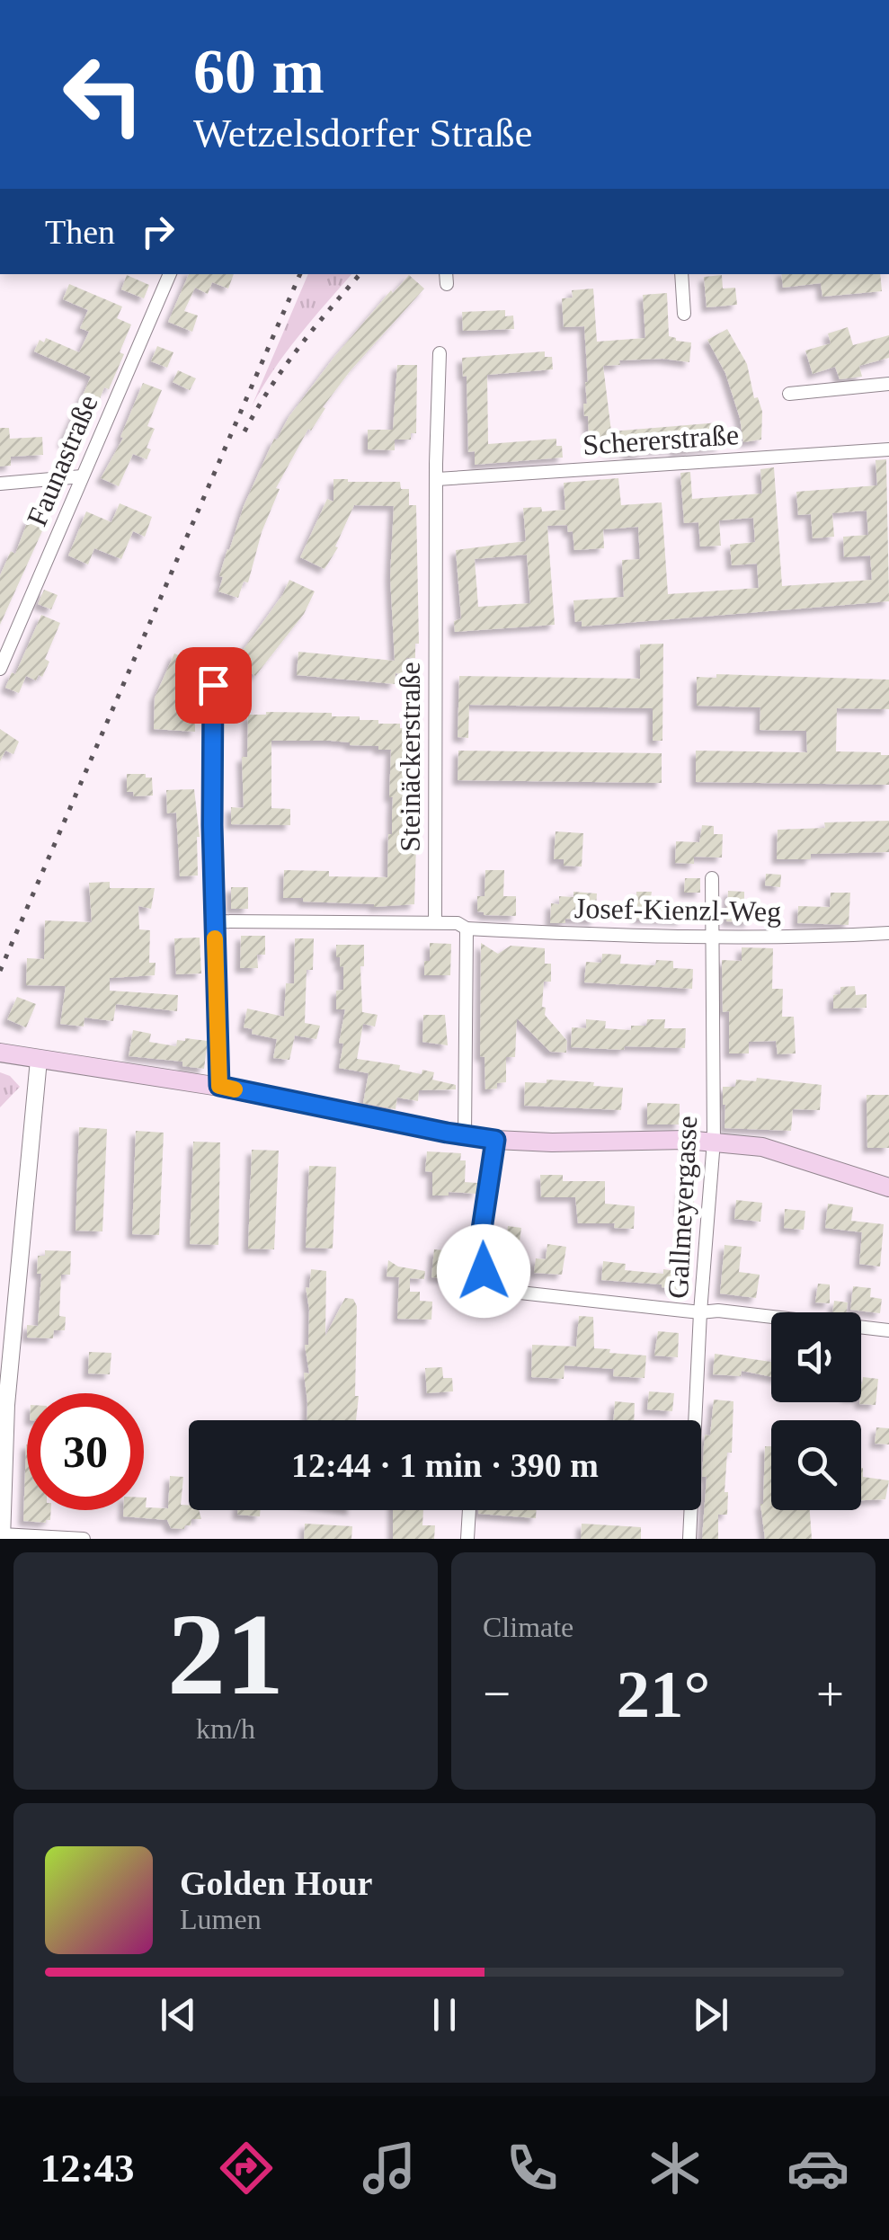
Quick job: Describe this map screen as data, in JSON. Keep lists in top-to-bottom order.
{
  "streets": {
    "street": [
      "Schererstraße",
      "Faunastraße",
      "Steinäckerstraße",
      "Josef-Kienzl-Weg",
      "Gallmeyergasse"
    ]
  },
  "crossings": [
    ["Schererstraße", "Steinäckerstraße"],
    ["Josef-Kienzl-Weg", "Gallmeyergasse"]
  ],
  "page": {
    "turn": ["60 m", "Wetzelsdorfer Straße"],
    "then": "Then",
    "limit": "30",
    "trip": "12:44 · 1 min · 390 m",
    "tile": [
      ["21", "km/h"],
      "Climate"
    ],
    "heat": ["−", "21°", "+"],
    "song": ["Golden Hour", "Lumen"],
    "tabs": "12:43"
  }
}
